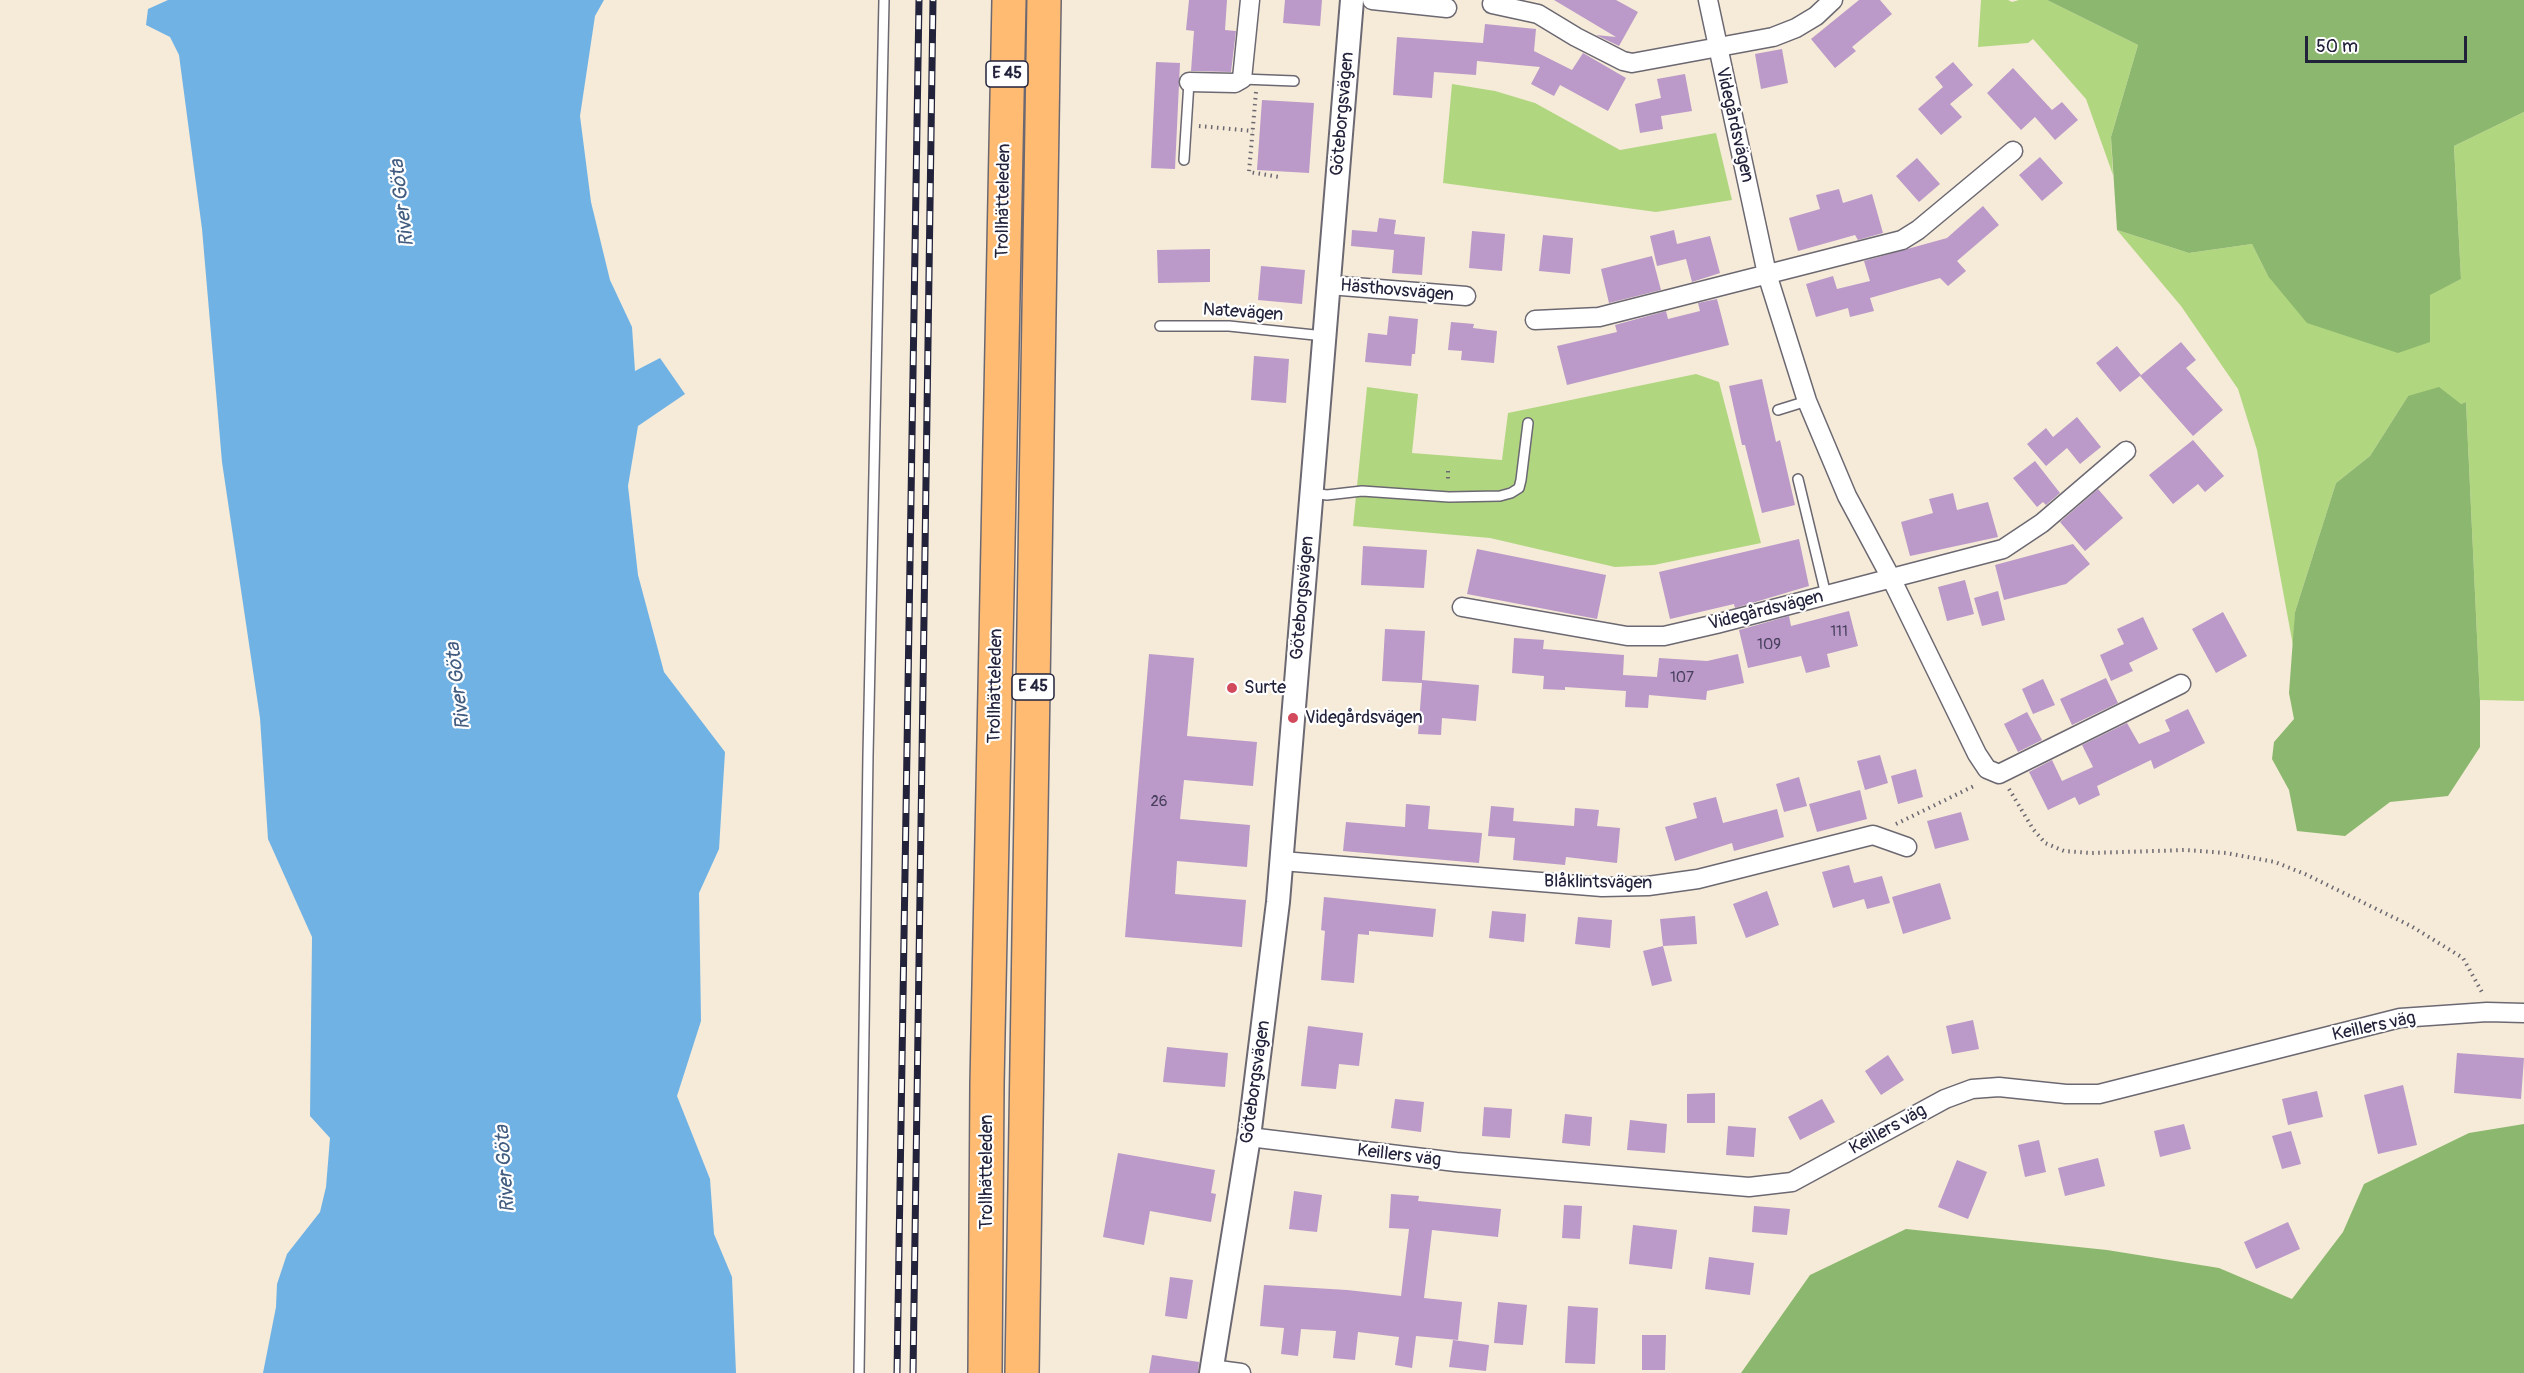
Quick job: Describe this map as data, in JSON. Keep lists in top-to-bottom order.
{
  "streets": {
    "highway": ["E 45", "Trollhätteleden"],
    "street": [
      "Göteborgsvägen",
      "Videgårdsvägen",
      "Hästhovsvägen",
      "Blåklintsvägen",
      "Keillers väg"
    ],
    "lane": ["Natevägen"]
  },
  "crossings": [
    ["Göteborgsvägen", "Hästhovsvägen"],
    ["Göteborgsvägen", "Natevägen"],
    ["Göteborgsvägen", "Blåklintsvägen"],
    ["Göteborgsvägen", "Keillers väg"]
  ],
  "water": ["River Göta"],
  "places": ["Surte", "Videgårdsvägen"],
  "house_numbers": [
    "111",
    "109",
    "107",
    "26"
  ],
  "scale_bar": "50 m"
}
